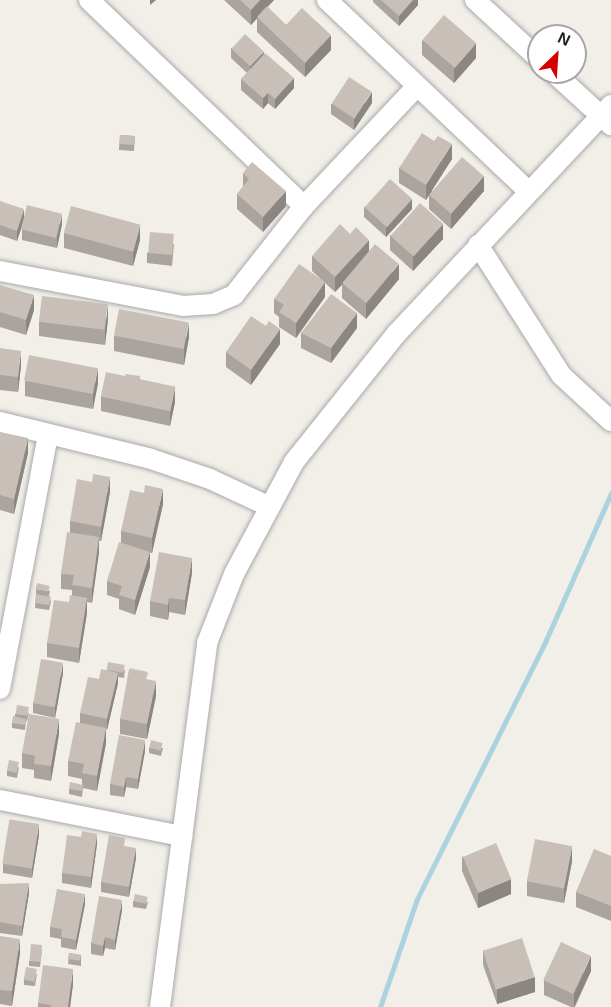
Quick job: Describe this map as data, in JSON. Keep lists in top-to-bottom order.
{
  "north": "top right"
}
